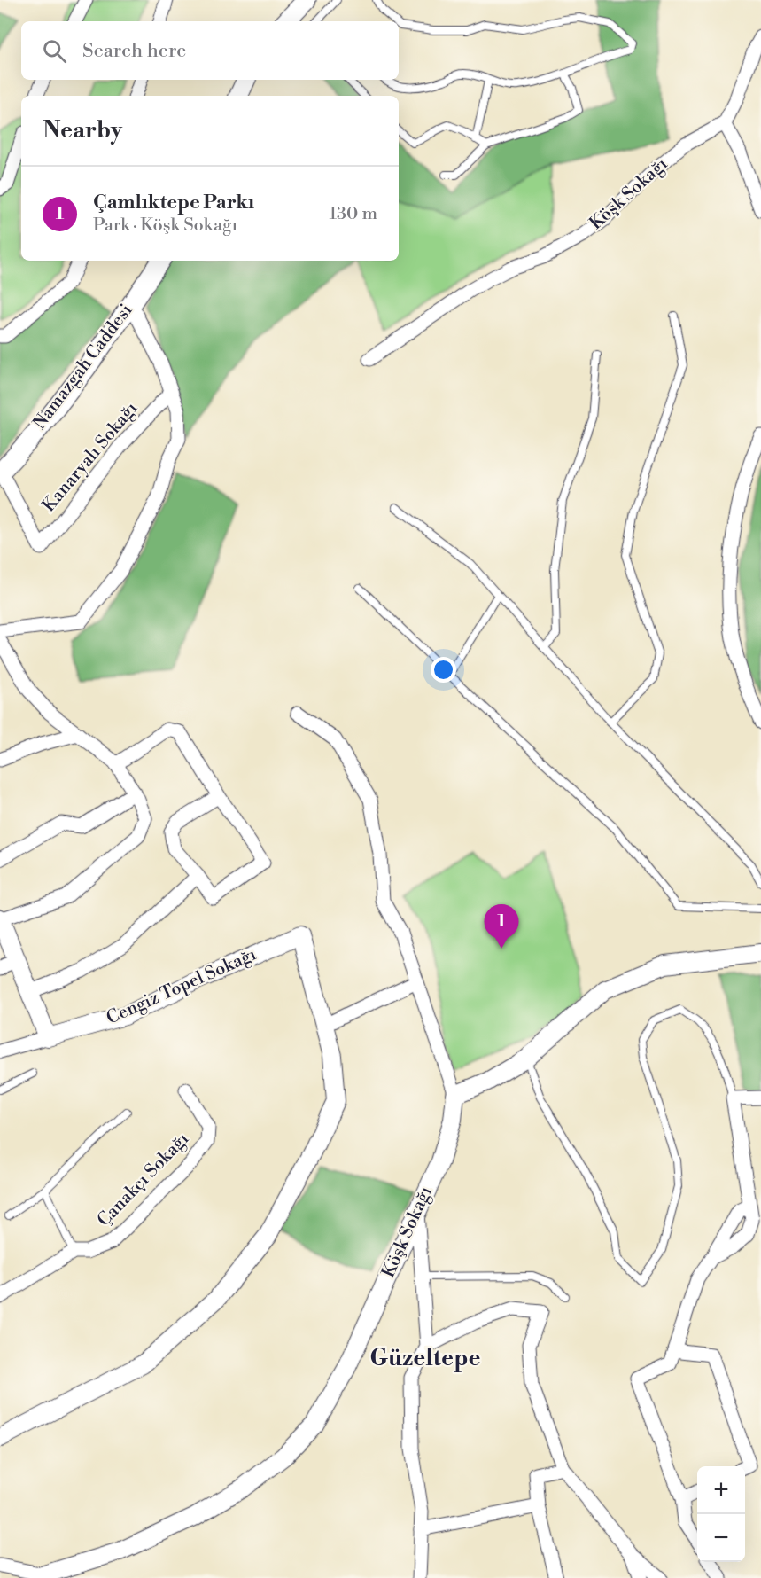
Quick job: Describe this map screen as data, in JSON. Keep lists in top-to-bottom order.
{
  "streets": {
    "main road": ["Namazgah Caddesi"],
    "street": [
      "Köşk Sokağı",
      "Kanaryalı Sokağı",
      "Cengiz Topel Sokağı",
      "Çanakçı Sokağı"
    ]
  },
  "crossings": [
    ["Namazgah Caddesi", "Kanaryalı Sokağı"]
  ],
  "districts": ["Güzeltepe"],
  "page": {
    "search": "Search here",
    "heading": "Nearby",
    "list": [
      {
        "mark": "1",
        "name": "Çamlıktepe Parkı",
        "note": "Park · Köşk Sokağı",
        "value": "130 m"
      }
    ],
    "pins": "1",
    "map_buttons": ["+", "−"]
  }
}
